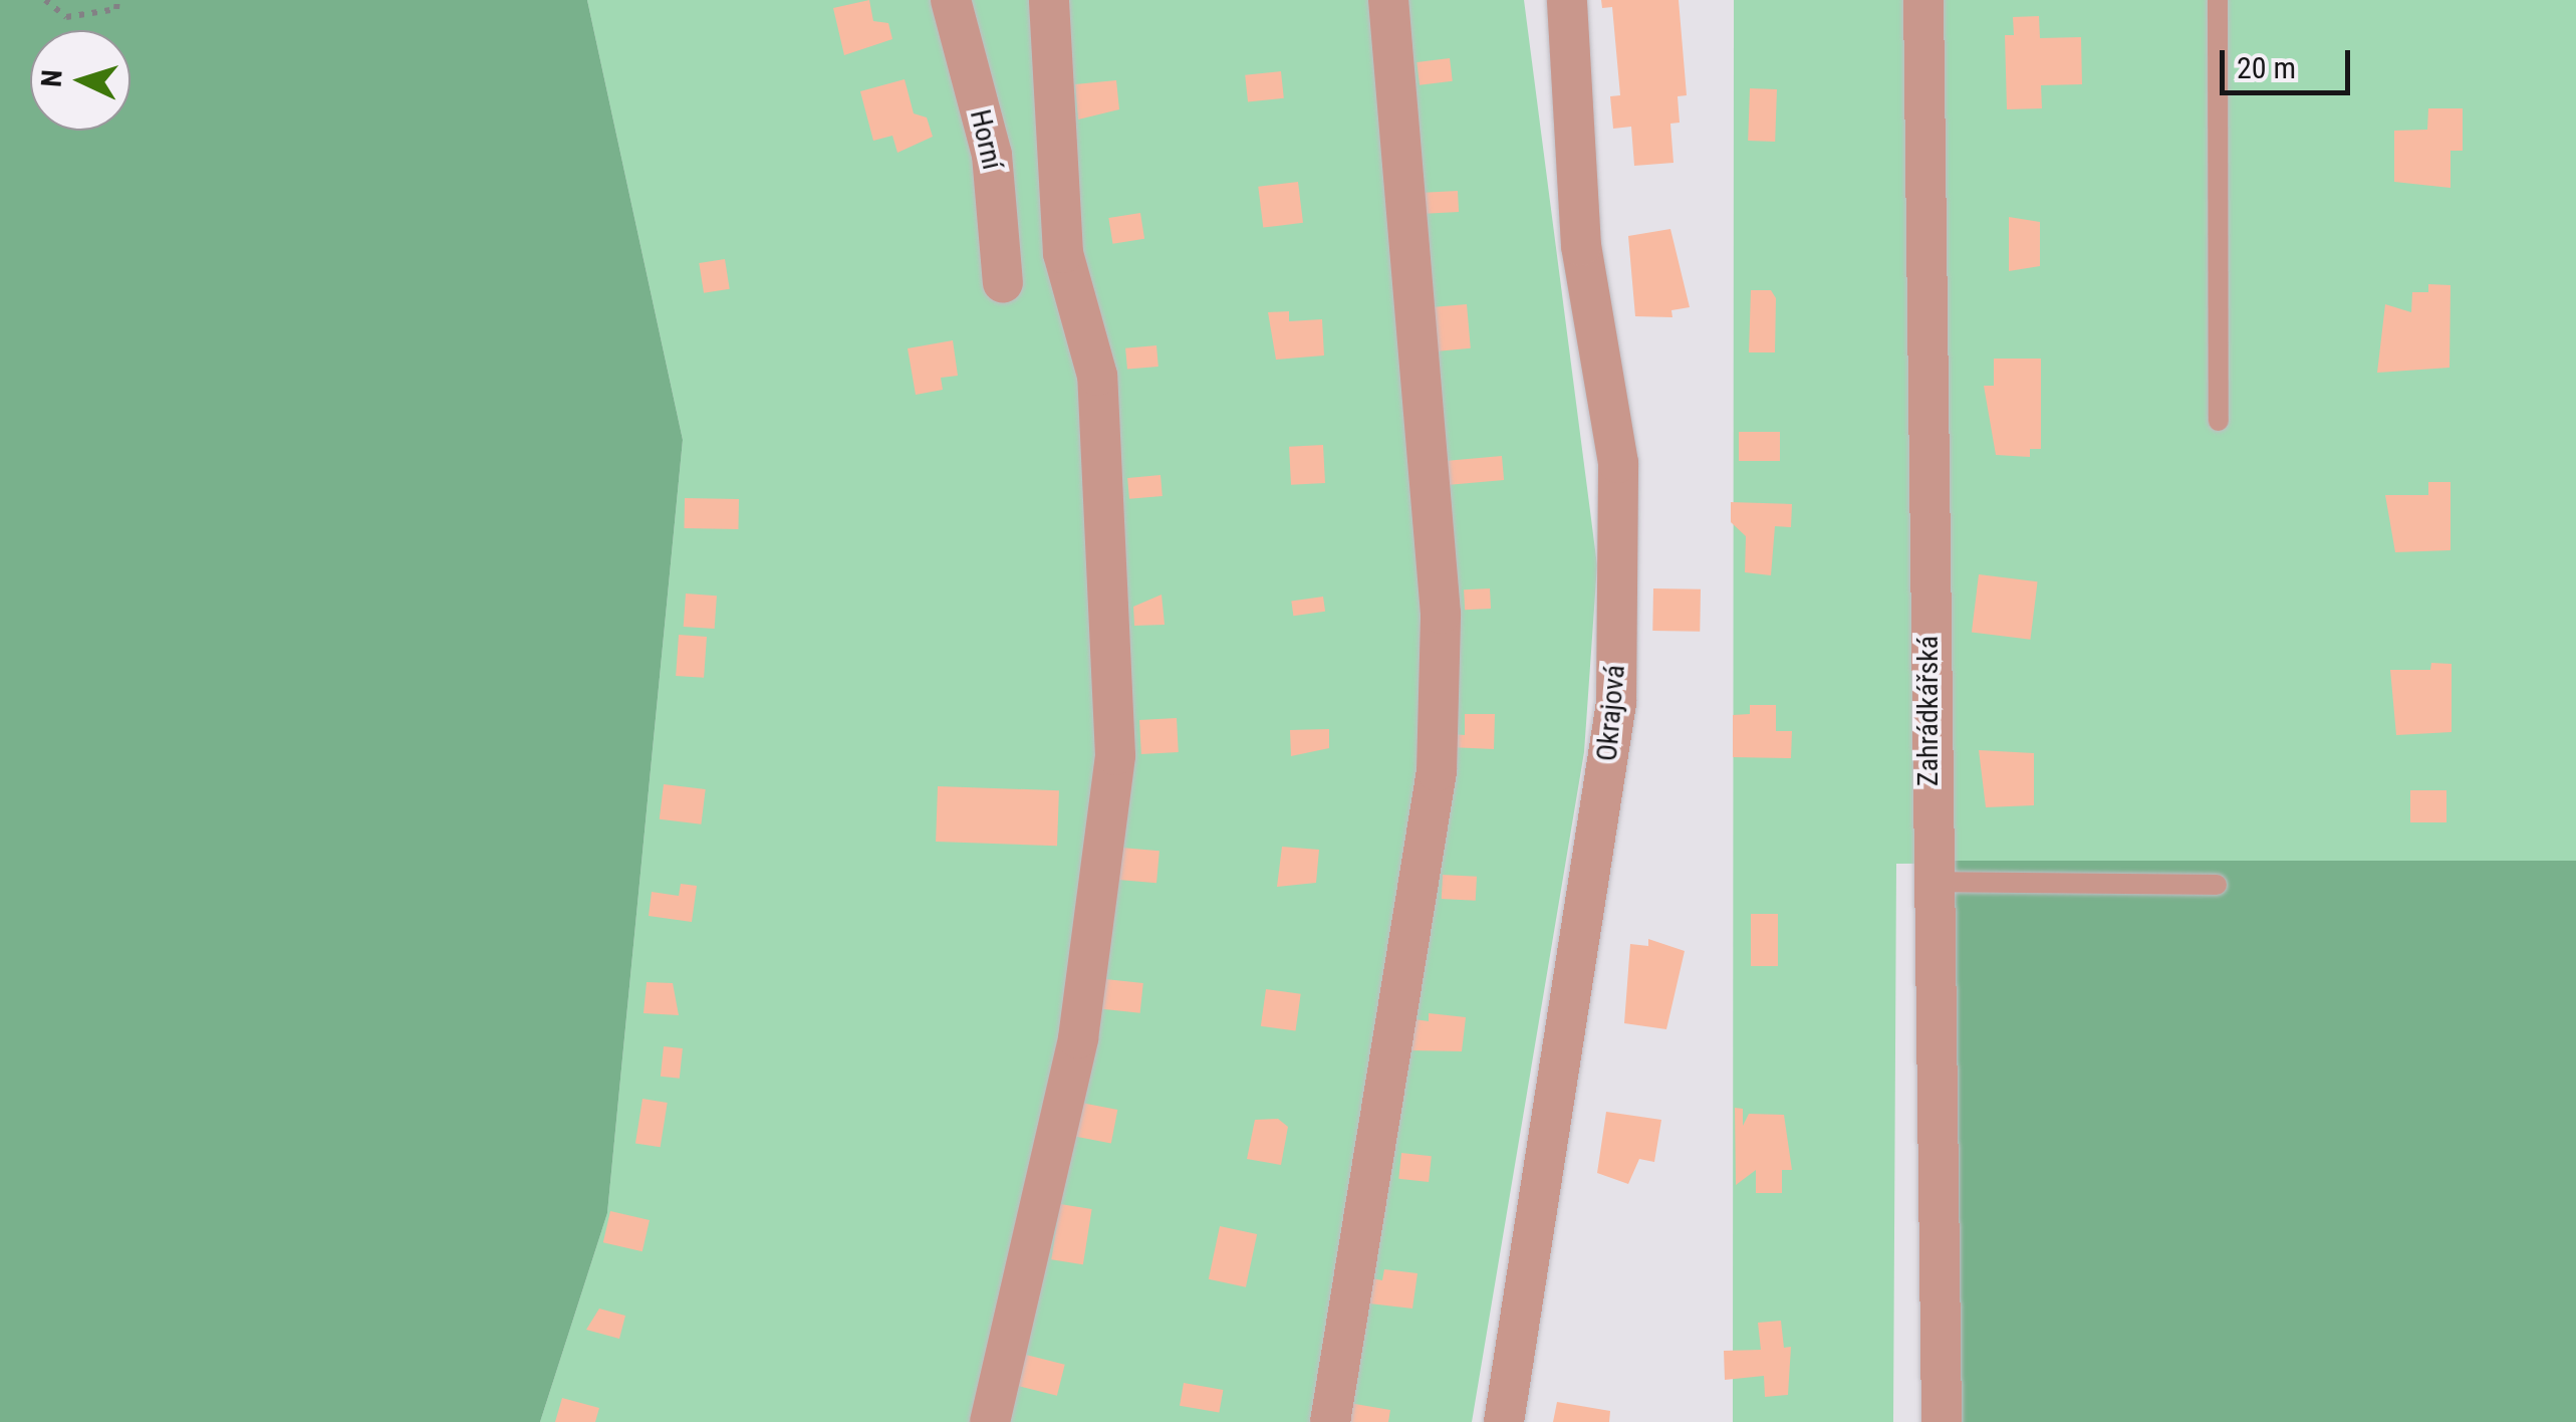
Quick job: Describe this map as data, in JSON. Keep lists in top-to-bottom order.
{
  "streets": {
    "street": ["Horní", "Zahrádkářská", "Okrajová"]
  },
  "scale_bar": "20 m",
  "north": "left"
}
